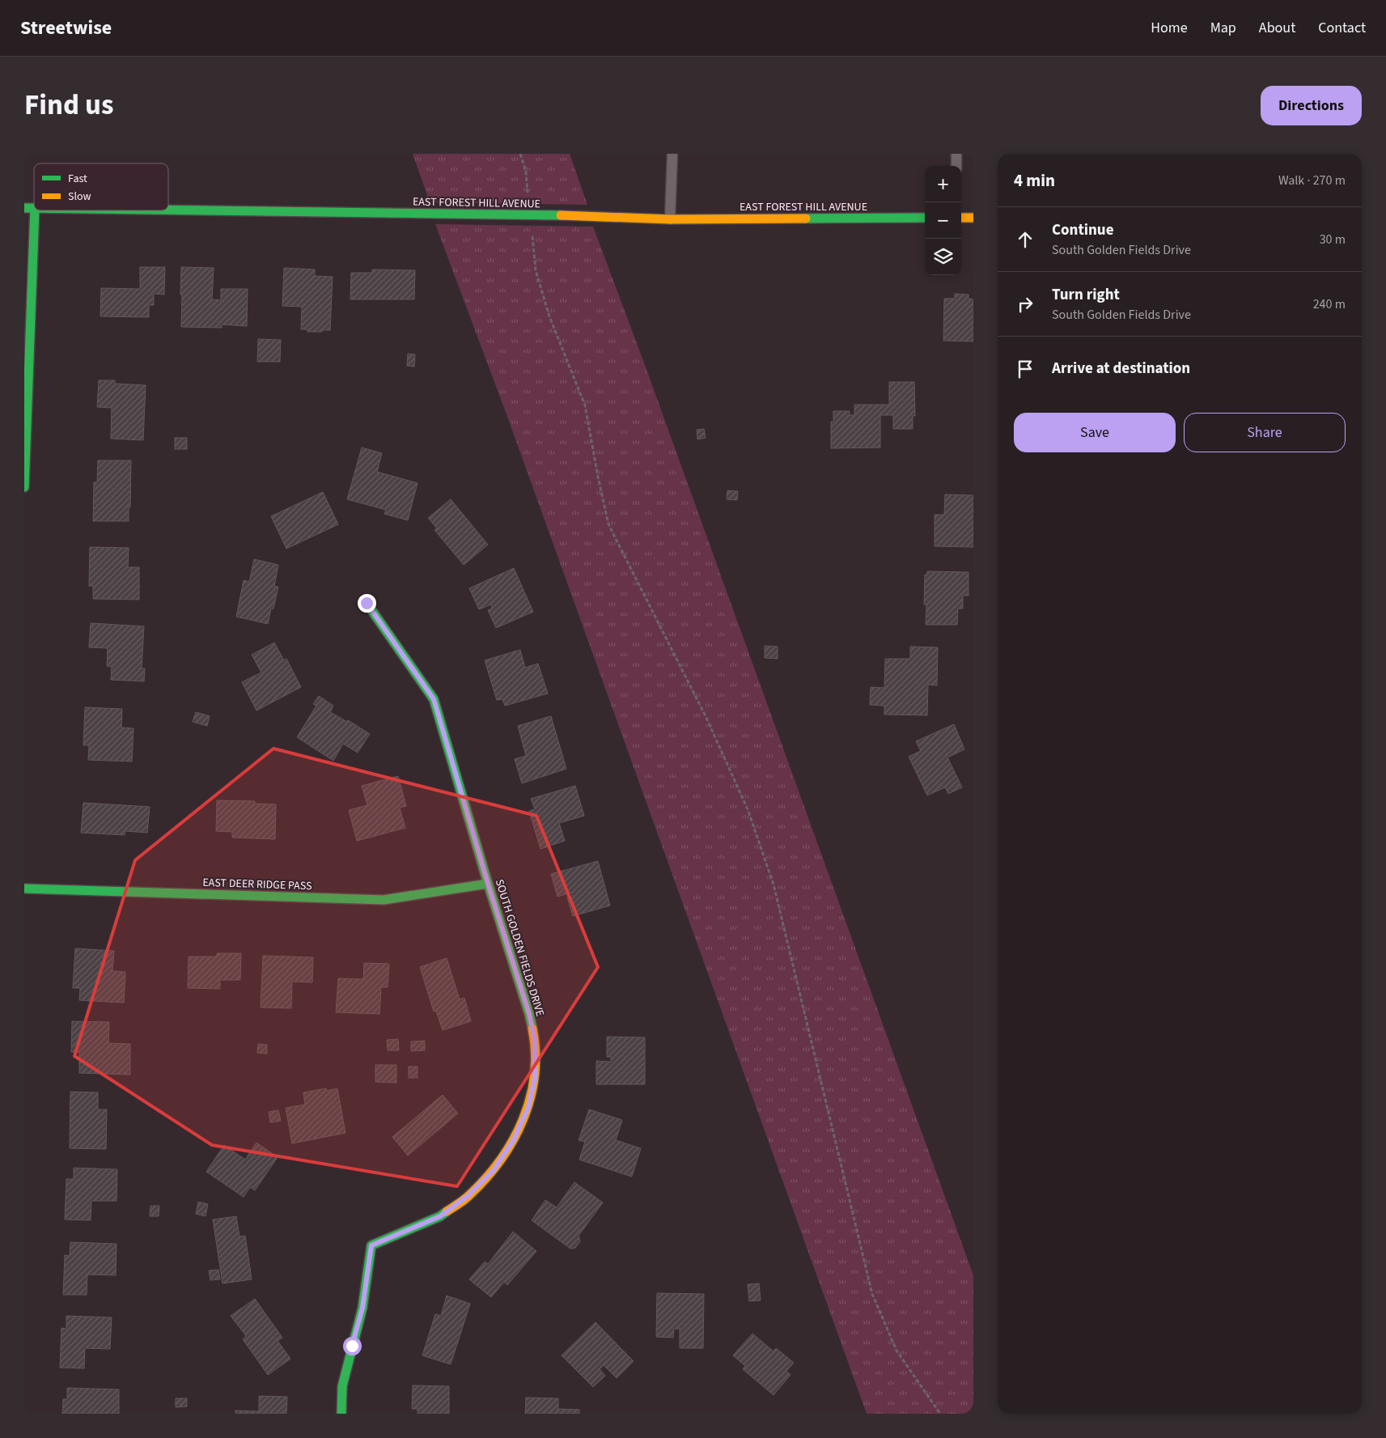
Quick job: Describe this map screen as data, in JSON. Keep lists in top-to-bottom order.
{
  "streets": {
    "street": ["EAST FOREST HILL AVENUE", "EAST DEER RIDGE PASS", "SOUTH GOLDEN FIELDS DRIVE"]
  },
  "crossings": [
    ["EAST DEER RIDGE PASS", "SOUTH GOLDEN FIELDS DRIVE"]
  ],
  "legend": ["Fast", "Slow"],
  "page": {
    "header": "Streetwise",
    "nav": [
      "Home",
      "Map",
      "About",
      "Contact"
    ],
    "title": "Find us",
    "buttons": [
      "Directions",
      ["Save", "Share"]
    ],
    "heading": ["4 min", "Walk · 270 m"],
    "map_buttons": ["+", "−"],
    "list": [
      ["Continue", "South Golden Fields Drive", "30 m"],
      ["Turn right", "South Golden Fields Drive", "240 m"],
      "Arrive at destination"
    ]
  }
}
